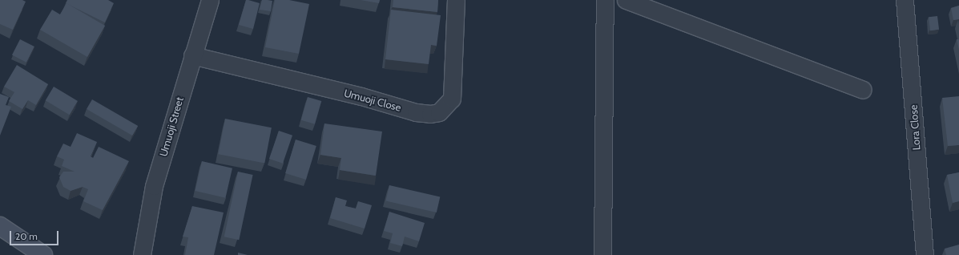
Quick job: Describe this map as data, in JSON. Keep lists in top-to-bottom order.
{
  "streets": {
    "street": ["Umuoji Close", "Umuoji Street", "Lora Close"]
  },
  "crossings": [
    ["Umuoji Close", "Umuoji Street"]
  ],
  "scale_bar": "20 m"
}
